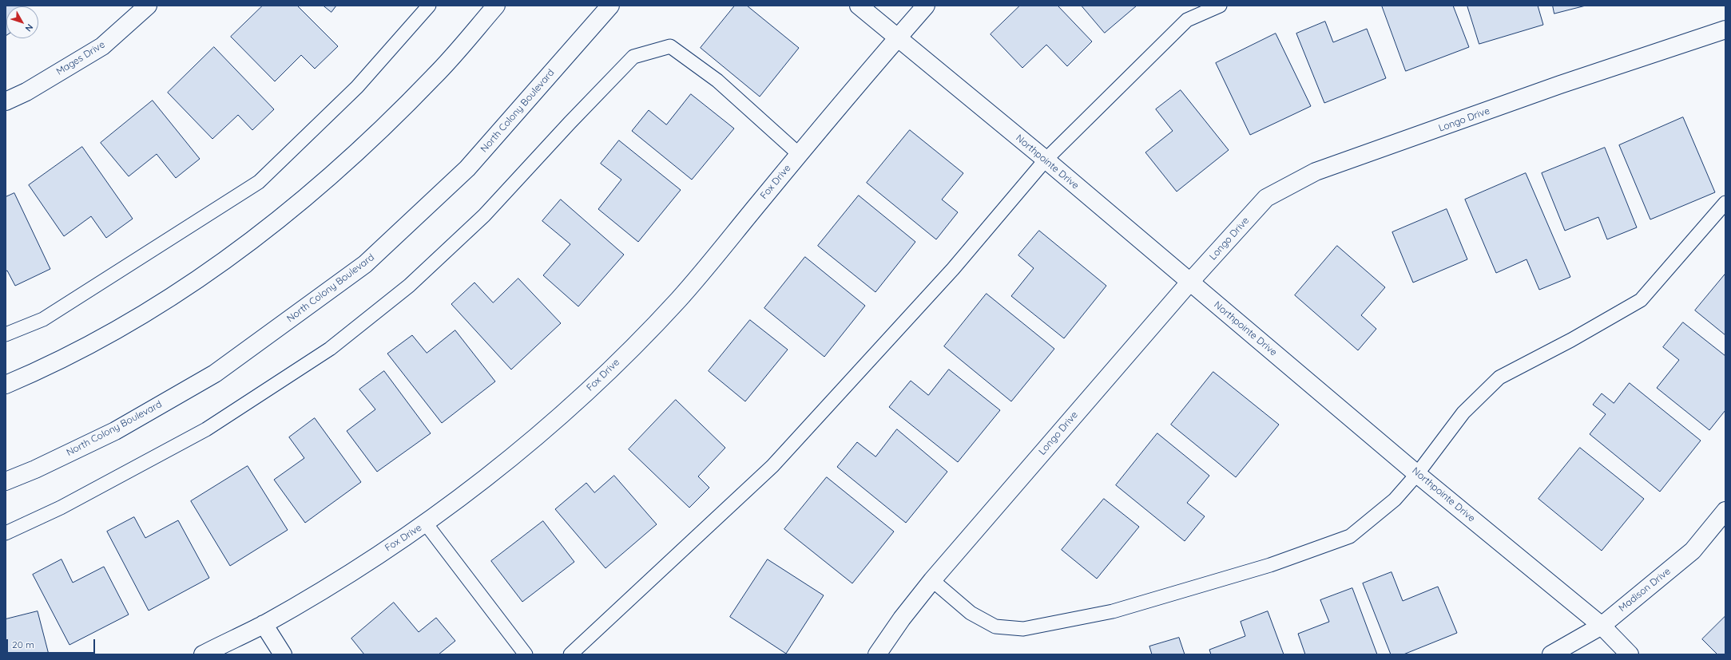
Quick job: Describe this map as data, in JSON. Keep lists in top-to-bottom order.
{
  "streets": {
    "street": [
      "Mages Drive",
      "North Colony Boulevard",
      "Longo Drive",
      "Northpointe Drive",
      "Fox Drive",
      "Madison Drive"
    ]
  },
  "crossings": [
    ["Longo Drive", "Northpointe Drive"],
    ["Northpointe Drive", "Fox Drive"],
    ["Northpointe Drive", "Madison Drive"]
  ],
  "scale_bar": "20 m",
  "north": "bottom right"
}
